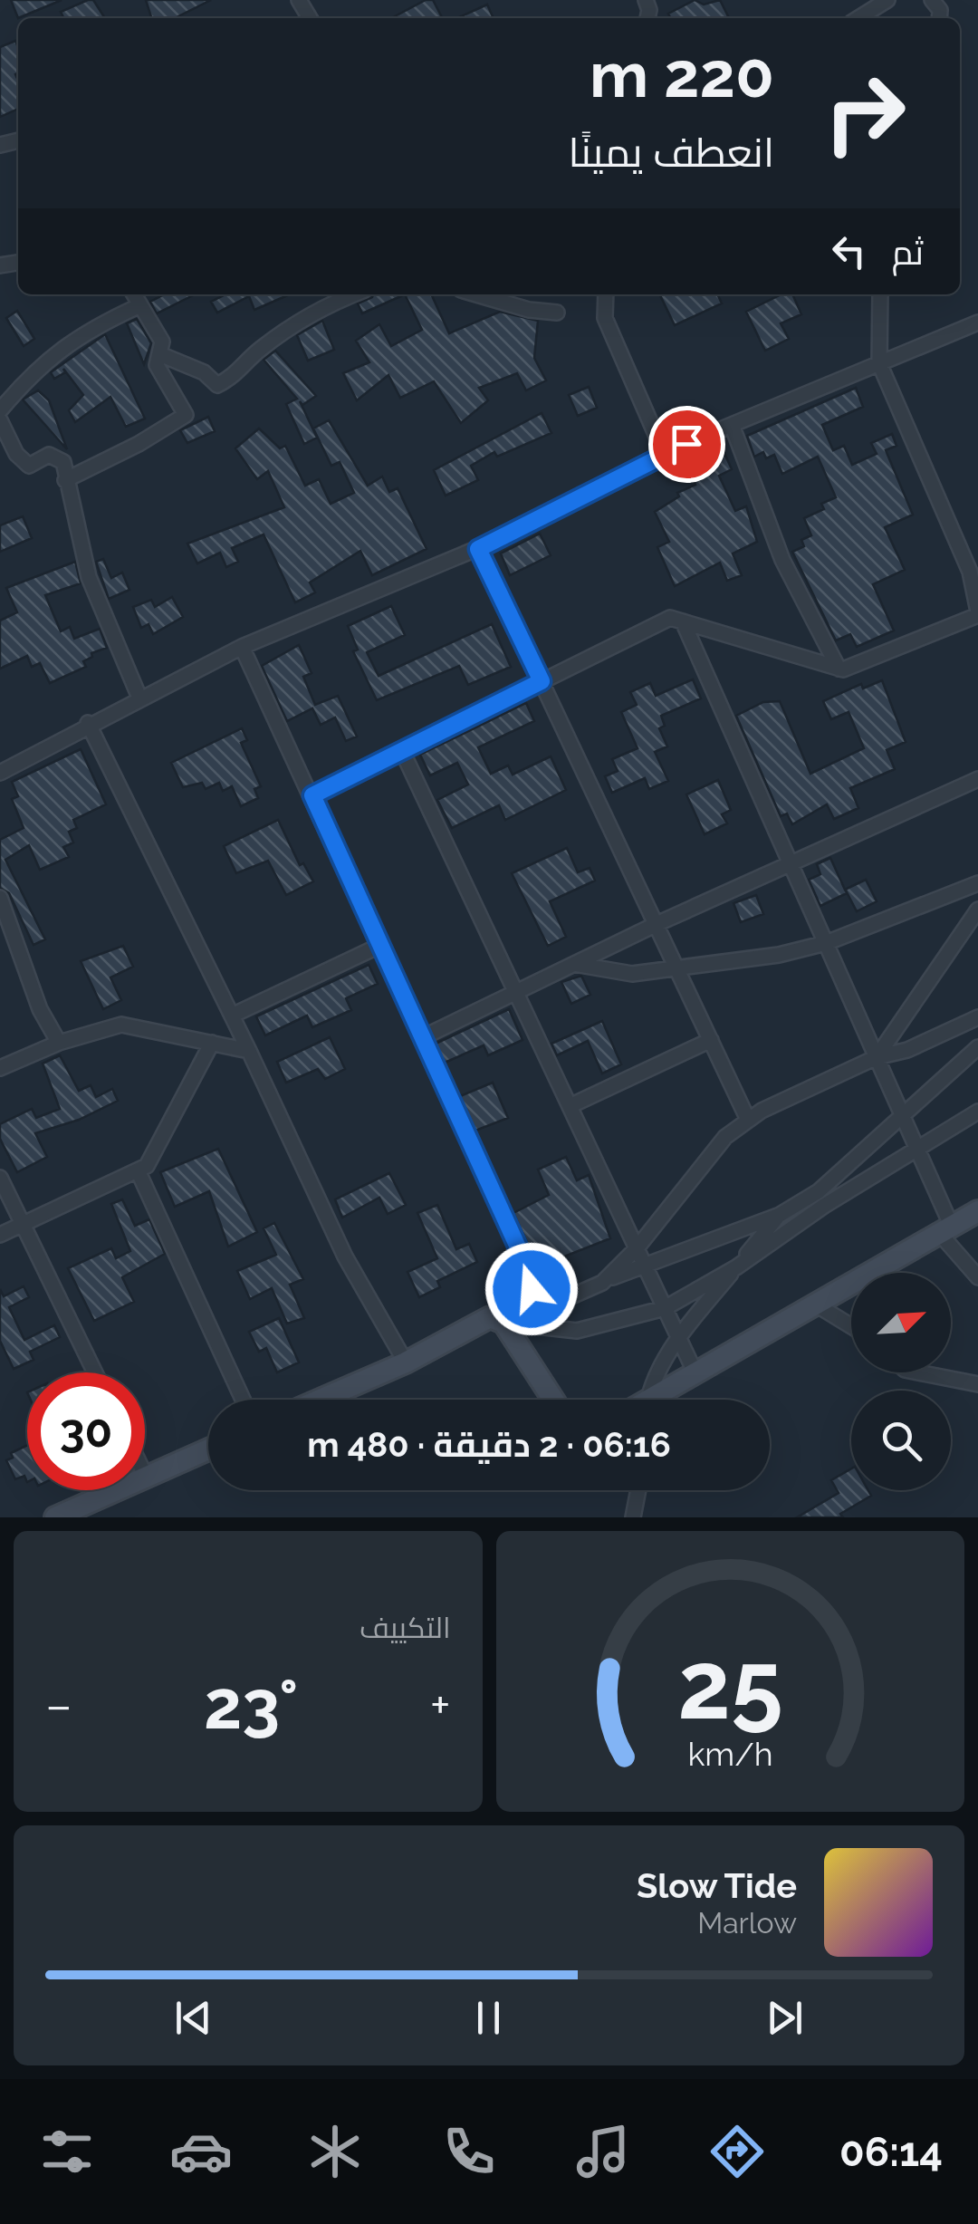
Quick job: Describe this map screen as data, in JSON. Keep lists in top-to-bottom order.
{
  "north": "top right",
  "page": {
    "turn": ["220 m", "انعطف يمينًا"],
    "then": "ثم",
    "limit": "30",
    "trip": "06:16 · 2 دقيقة · 480 m",
    "tile": "التكييف",
    "heat": ["−", "23°", "+"],
    "song": ["Slow Tide", "Marlow"],
    "tabs": "06:14",
    "gauge": ["25", "km/h"]
  }
}
